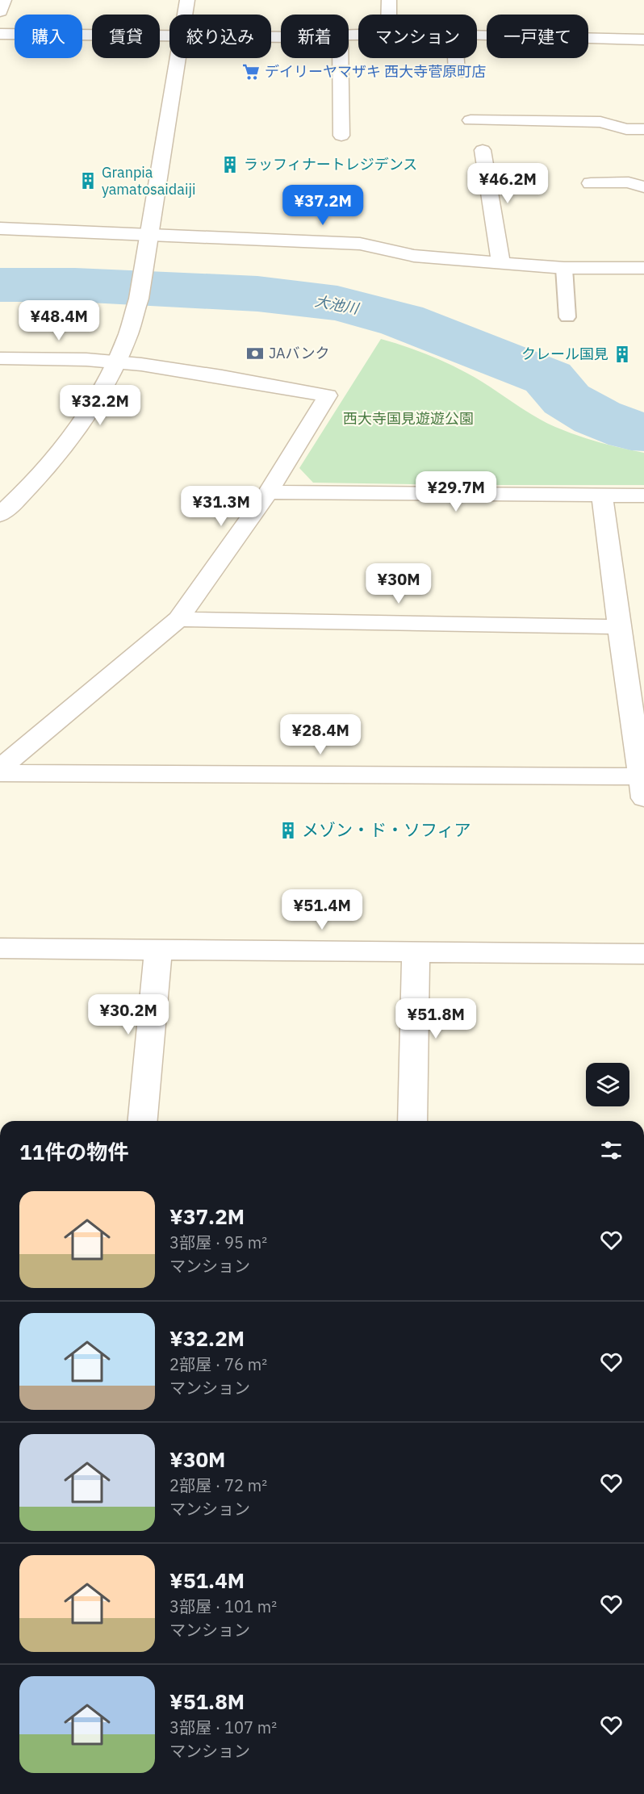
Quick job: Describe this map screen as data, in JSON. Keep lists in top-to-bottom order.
{
  "water": ["大池川"],
  "parks": ["西大寺国見遊遊公園"],
  "places": {
    "supermarket": ["デイリーヤマザキ 西大寺菅原町店"],
    "building": [
      "ラッフィナートレジデンス",
      "Granpia yamatosaidaiji",
      "クレール国見",
      "メゾン・ド・ソフィア"
    ],
    "bank": ["JAバンク"]
  },
  "page": {
    "chip": [
      "購入",
      "賃貸",
      "絞り込み",
      "新着",
      "マンション",
      "一戸建て"
    ],
    "price": [
      "¥46.2M",
      "¥37.2M",
      "¥48.4M",
      "¥32.2M",
      "¥29.7M",
      "¥31.3M",
      "¥30M",
      "¥28.4M",
      "¥51.4M",
      "¥30.2M",
      "¥51.8M"
    ],
    "heading": "11件の物件",
    "list": [
      {
        "name": "¥37.2M",
        "note": "3部屋 · 95 m² · マンション"
      },
      {
        "name": "¥32.2M",
        "note": "2部屋 · 76 m² · マンション"
      },
      {
        "name": "¥30M",
        "note": "2部屋 · 72 m² · マンション"
      },
      {
        "name": "¥51.4M",
        "note": "3部屋 · 101 m² · マンション"
      },
      {
        "name": "¥51.8M",
        "note": "3部屋 · 107 m² · マンション"
      }
    ]
  }
}
